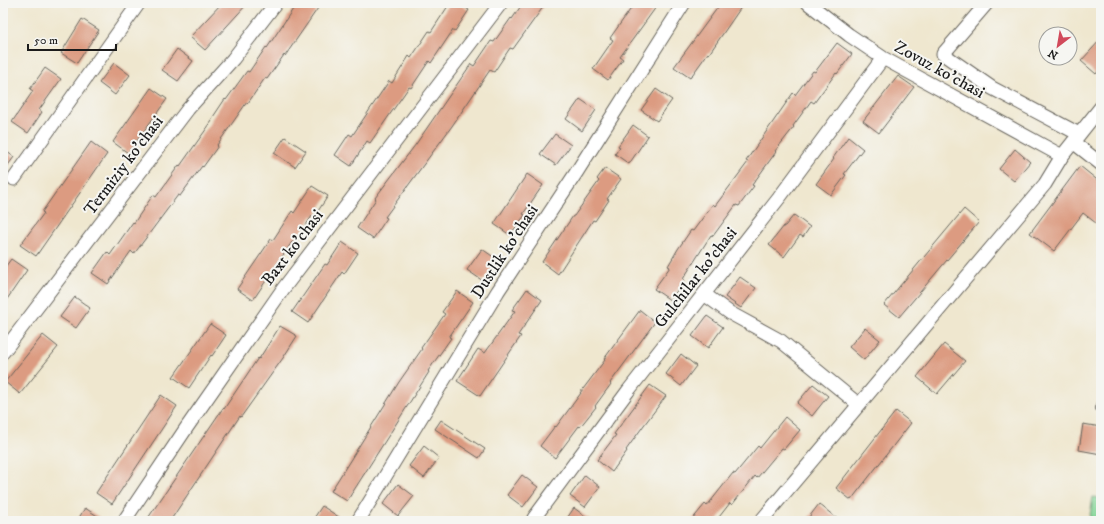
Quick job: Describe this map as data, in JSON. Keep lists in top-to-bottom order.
{
  "streets": {
    "street": [
      "Zovuz ko'chasi",
      "Termiziy ko'chasi",
      "Baxt ko'chasi",
      "Dustlik ko'chasi",
      "Gulchilar ko'chasi"
    ]
  },
  "crossings": [
    ["Zovuz ko'chasi", "Gulchilar ko'chasi"]
  ],
  "scale_bar": "50 m",
  "north": "bottom left"
}
